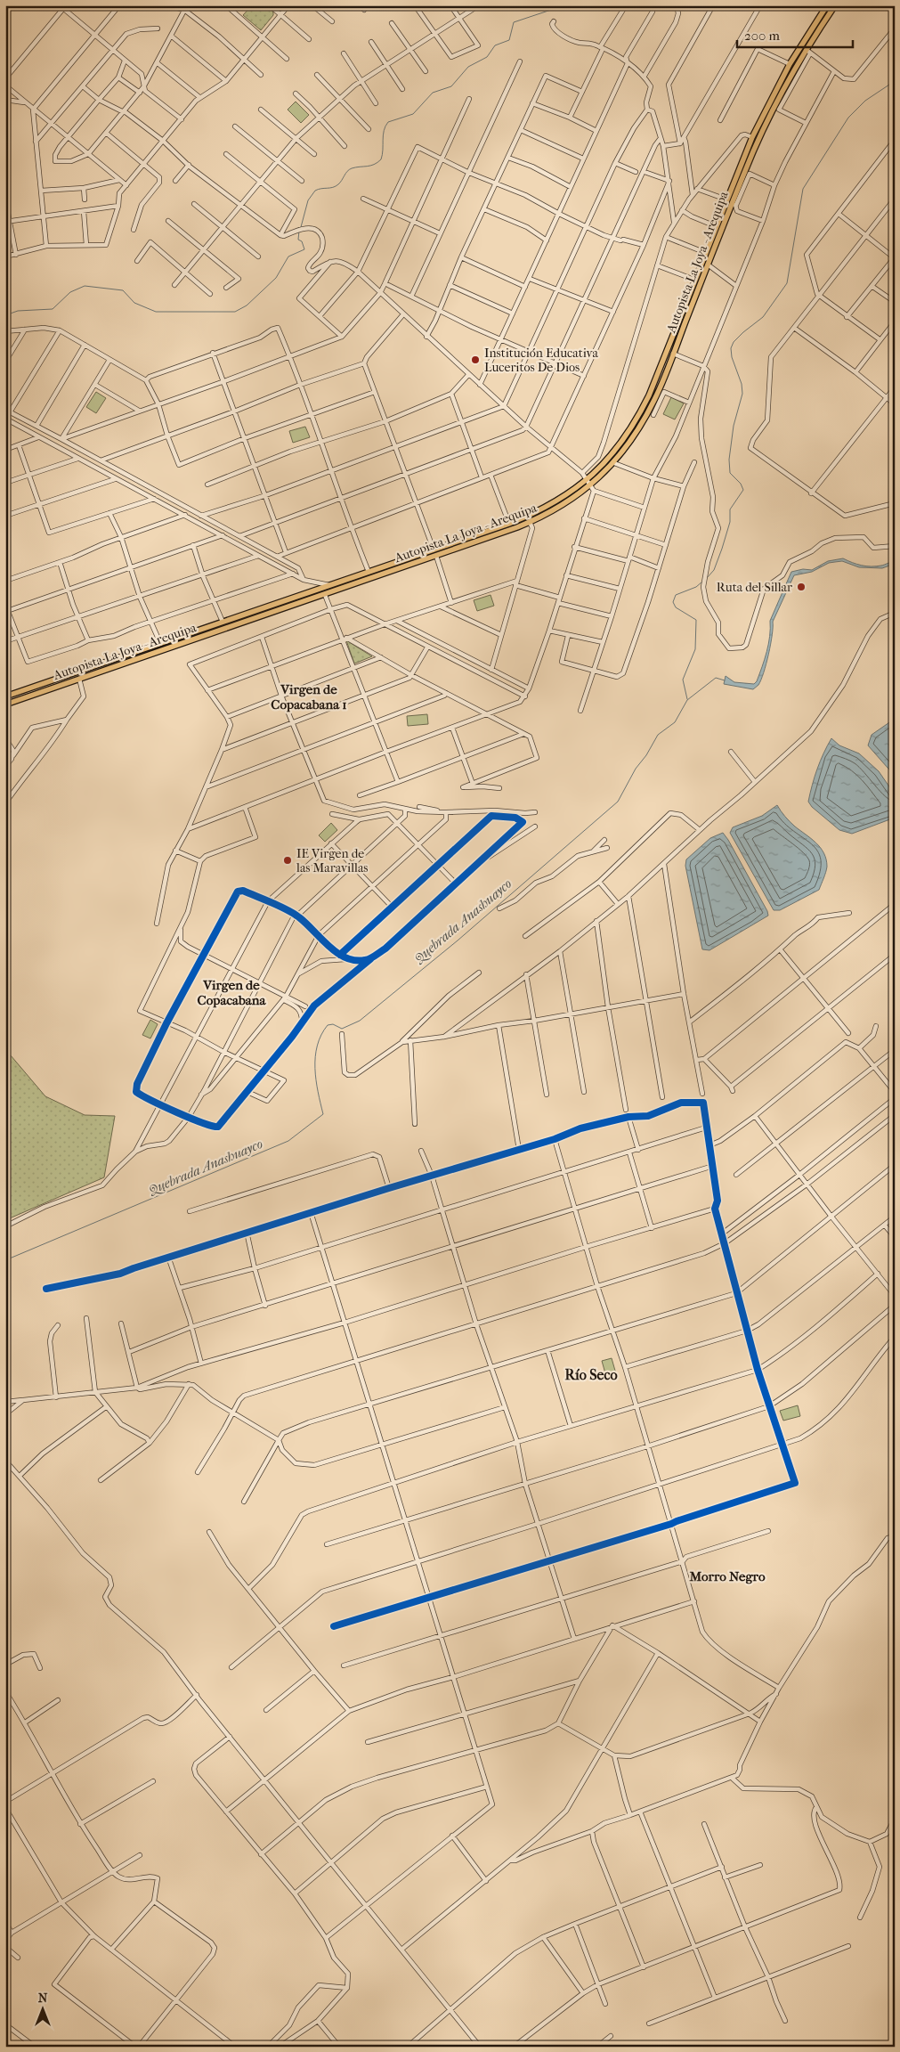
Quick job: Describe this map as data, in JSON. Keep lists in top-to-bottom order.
{
  "streets": {
    "main road": ["Autopista La Joya - Arequipa"]
  },
  "districts": [
    "Virgen de Copacabana 1",
    "Virgen de Copacabana",
    "Río Seco",
    "Morro Negro"
  ],
  "water": ["Quebrada Anashuayco"],
  "places": ["Institución Educativa Luceritos De Dios", "Ruta del Sillar", "IE Virgen de las Maravillas"],
  "scale_bar": "200 m",
  "north": "top"
}
